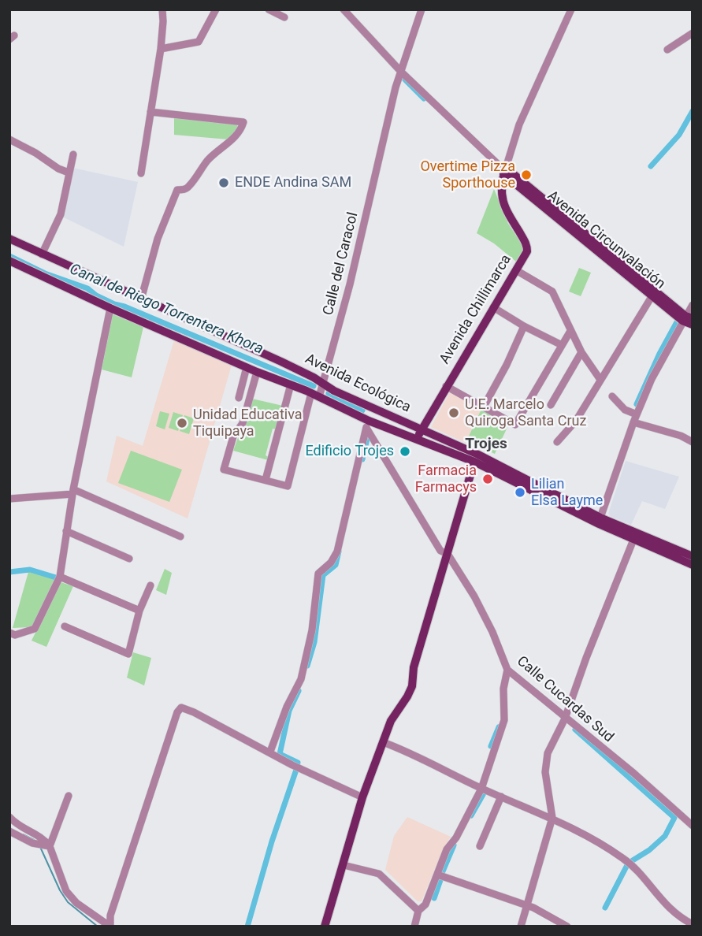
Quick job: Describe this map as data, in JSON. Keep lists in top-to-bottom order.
{
  "streets": {
    "main road": ["Avenida Circunvalación", "Avenida Chillimarca", "Avenida Ecológica"],
    "street": ["Calle del Caracol", "Calle Cucardas Sud"]
  },
  "crossings": [
    ["Avenida Circunvalación", "Calle del Caracol"],
    ["Avenida Circunvalación", "Avenida Chillimarca"],
    ["Calle del Caracol", "Avenida Ecológica"],
    ["Avenida Chillimarca", "Avenida Ecológica"],
    ["Avenida Ecológica", "Calle Cucardas Sud"]
  ],
  "districts": ["Trojes"],
  "water": ["Canal de Riego Torrentera Khora"],
  "places": [
    "Overtime Pizza Sporthouse",
    "ENDE Andina SAM",
    "U.E. Marcelo Quiroga Santa Cruz",
    "Unidad Educativa Tiquipaya",
    "Edificio Trojes",
    "Farmacia Farmacys",
    "Lilian Elsa Layme"
  ]
}
